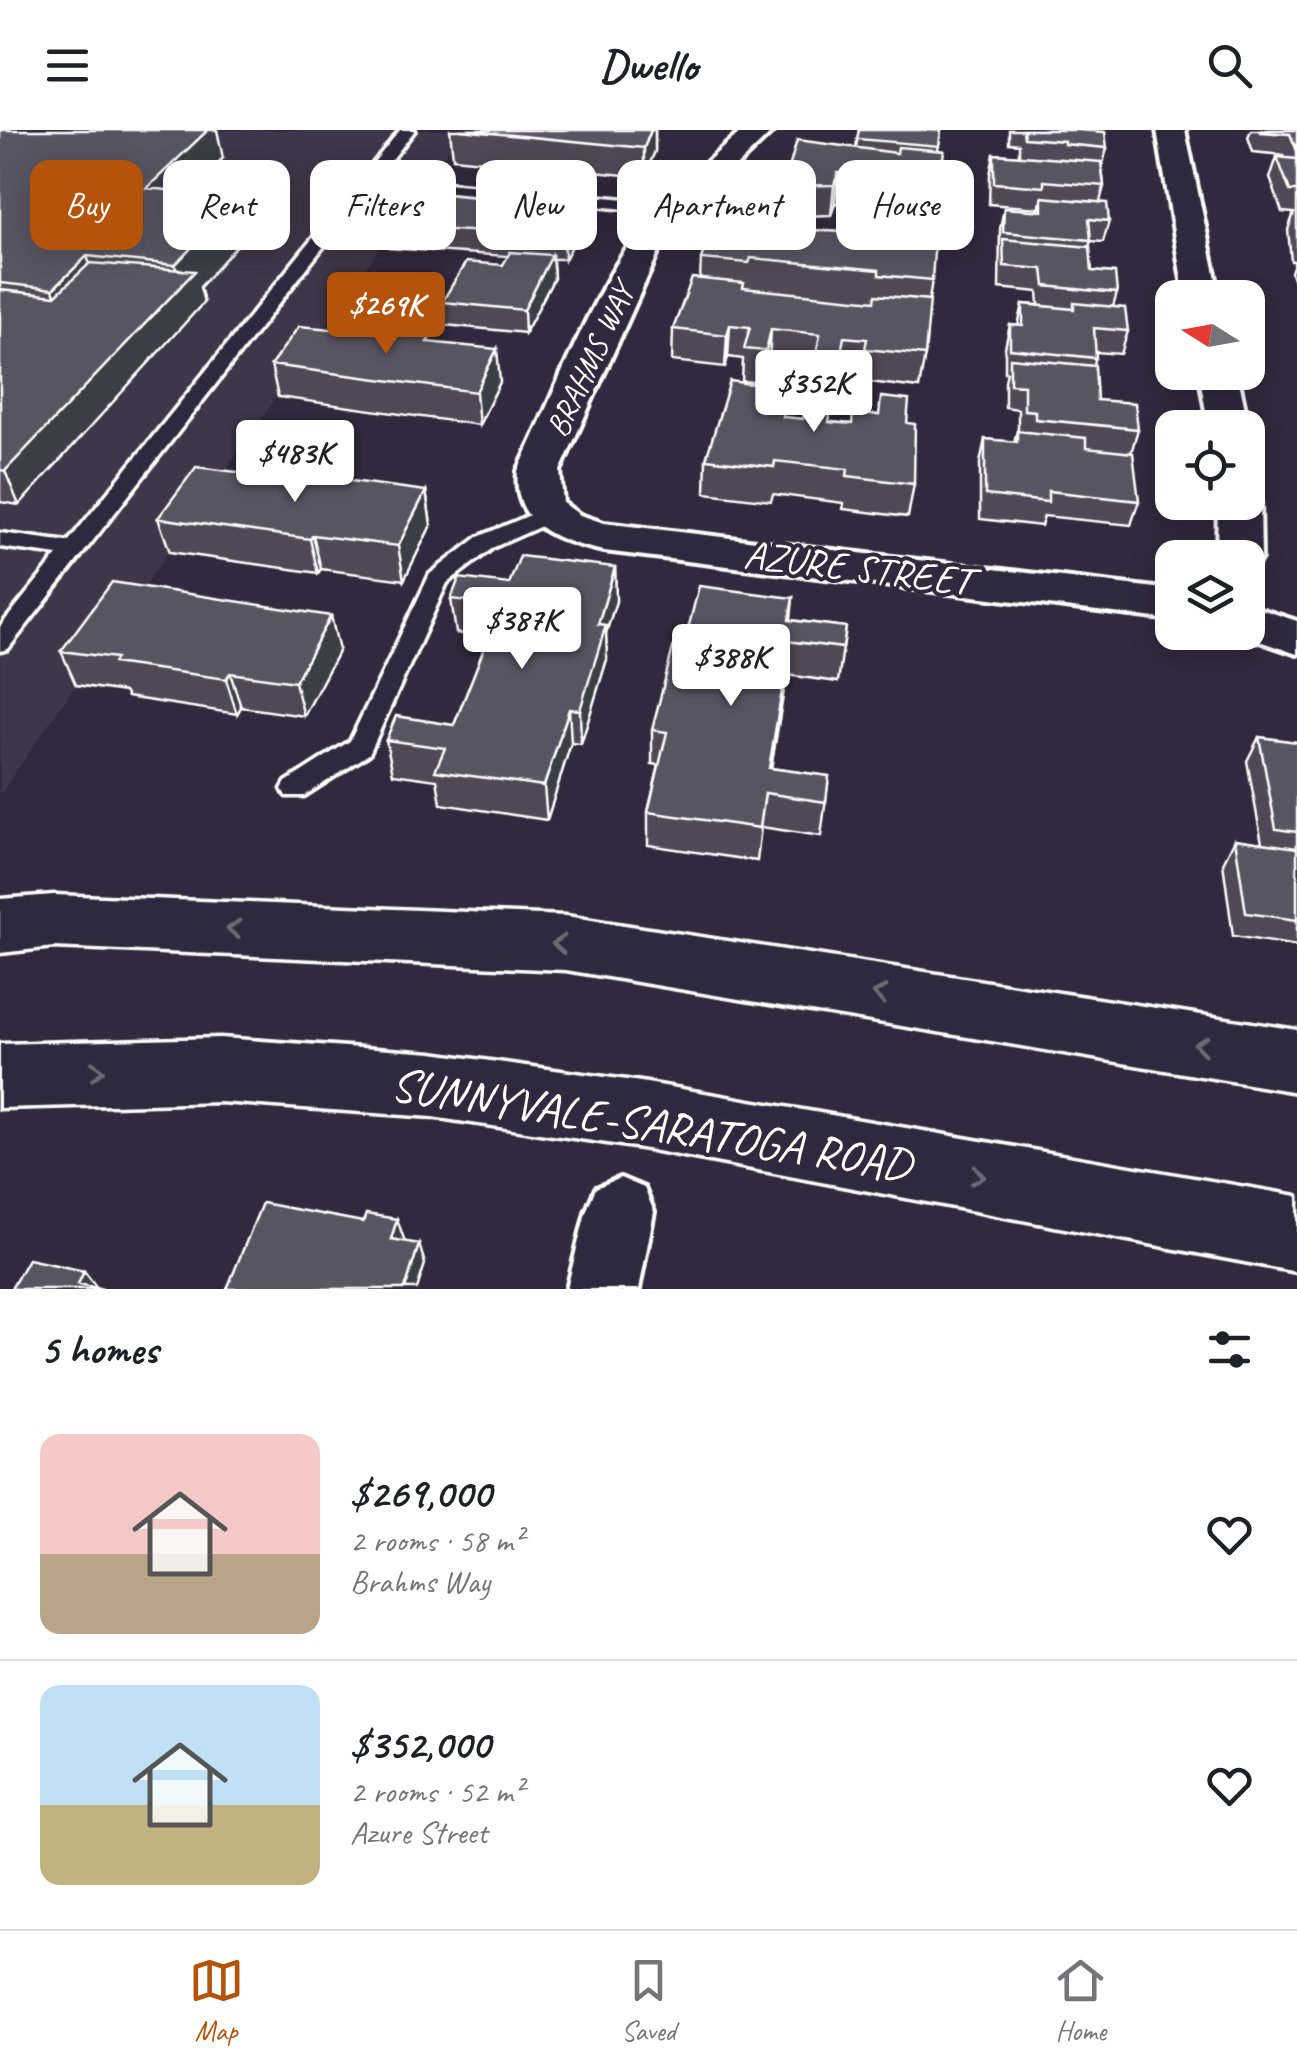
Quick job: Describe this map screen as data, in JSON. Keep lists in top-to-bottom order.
{
  "streets": {
    "main road": ["SUNNYVALE-SARATOGA ROAD"],
    "street": ["BRAHMS WAY", "AZURE STREET"]
  },
  "crossings": [
    ["BRAHMS WAY", "AZURE STREET"]
  ],
  "north": "left",
  "page": {
    "header": "Dwello",
    "chip": [
      "Buy",
      "Rent",
      "Filters",
      "New",
      "Apartment",
      "House"
    ],
    "price": [
      "$269K",
      "$352K",
      "$483K",
      "$387K",
      "$388K"
    ],
    "heading": "5 homes",
    "list": [
      {
        "name": "$269,000",
        "note": "2 rooms · 58 m² · Brahms Way"
      },
      {
        "name": "$352,000",
        "note": "2 rooms · 52 m² · Azure Street"
      }
    ],
    "tabs": ["Map", "Saved", "Home"]
  }
}
